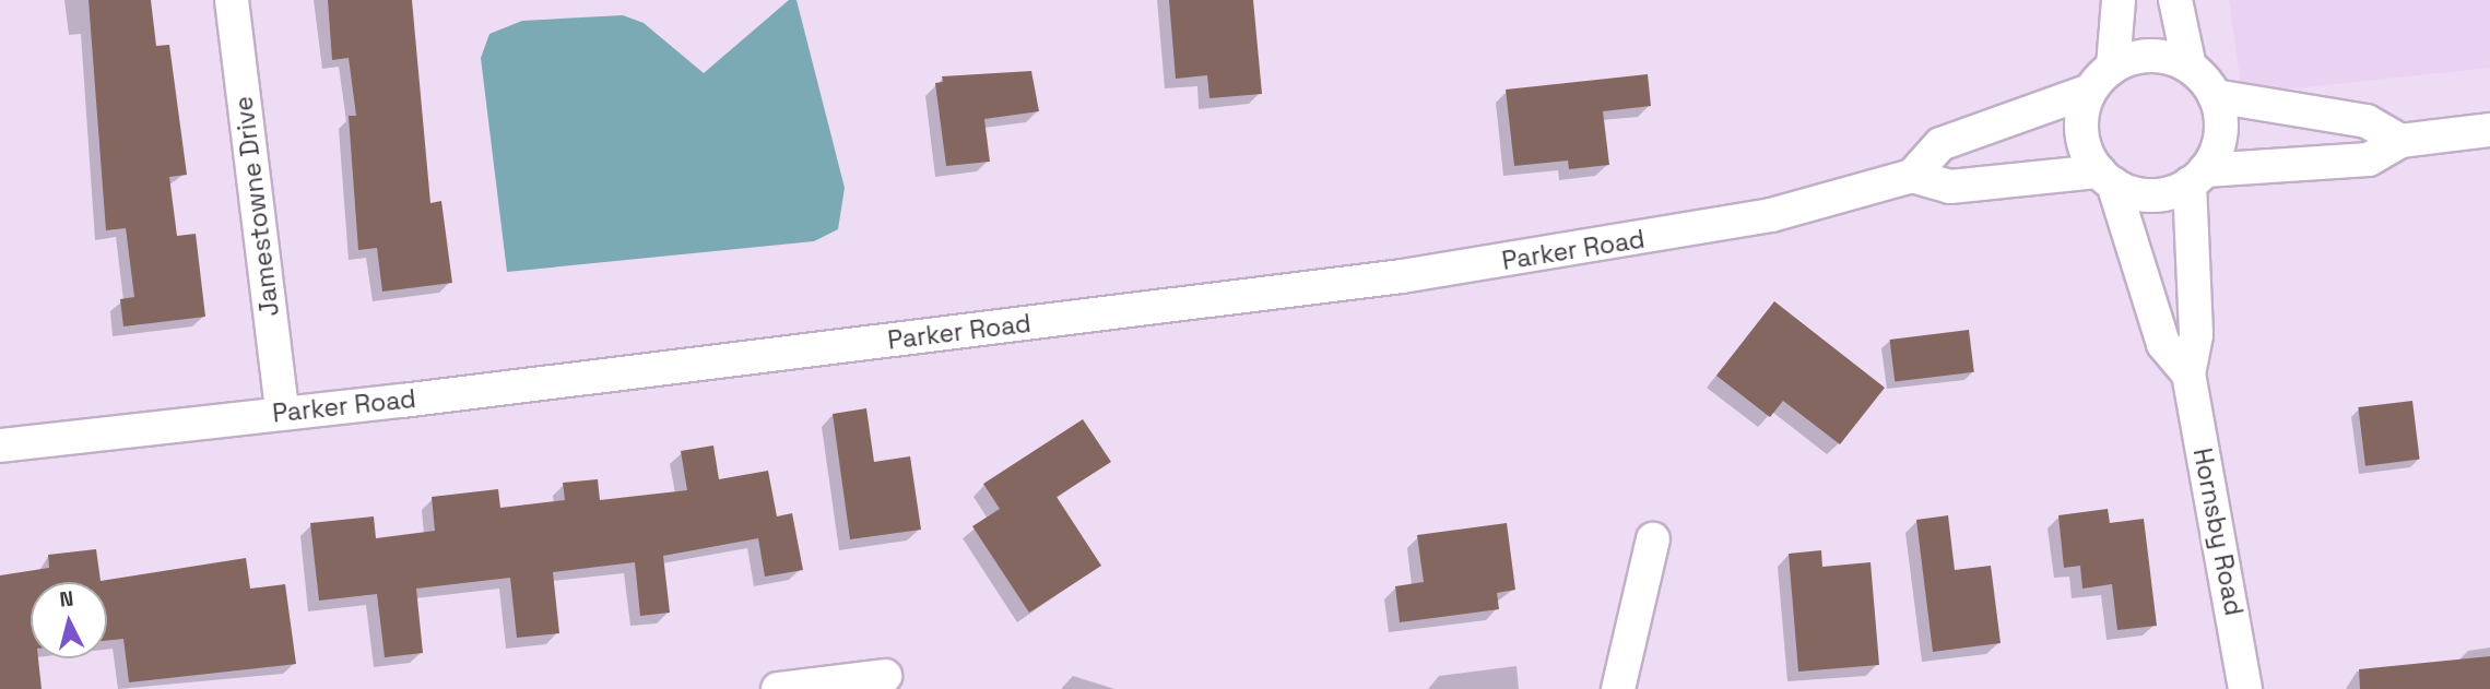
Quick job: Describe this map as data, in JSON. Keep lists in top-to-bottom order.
{
  "streets": {
    "street": ["Jamestowne Drive", "Parker Road", "Hornsby Road"]
  },
  "crossings": [
    ["Jamestowne Drive", "Parker Road"]
  ],
  "north": "top"
}
